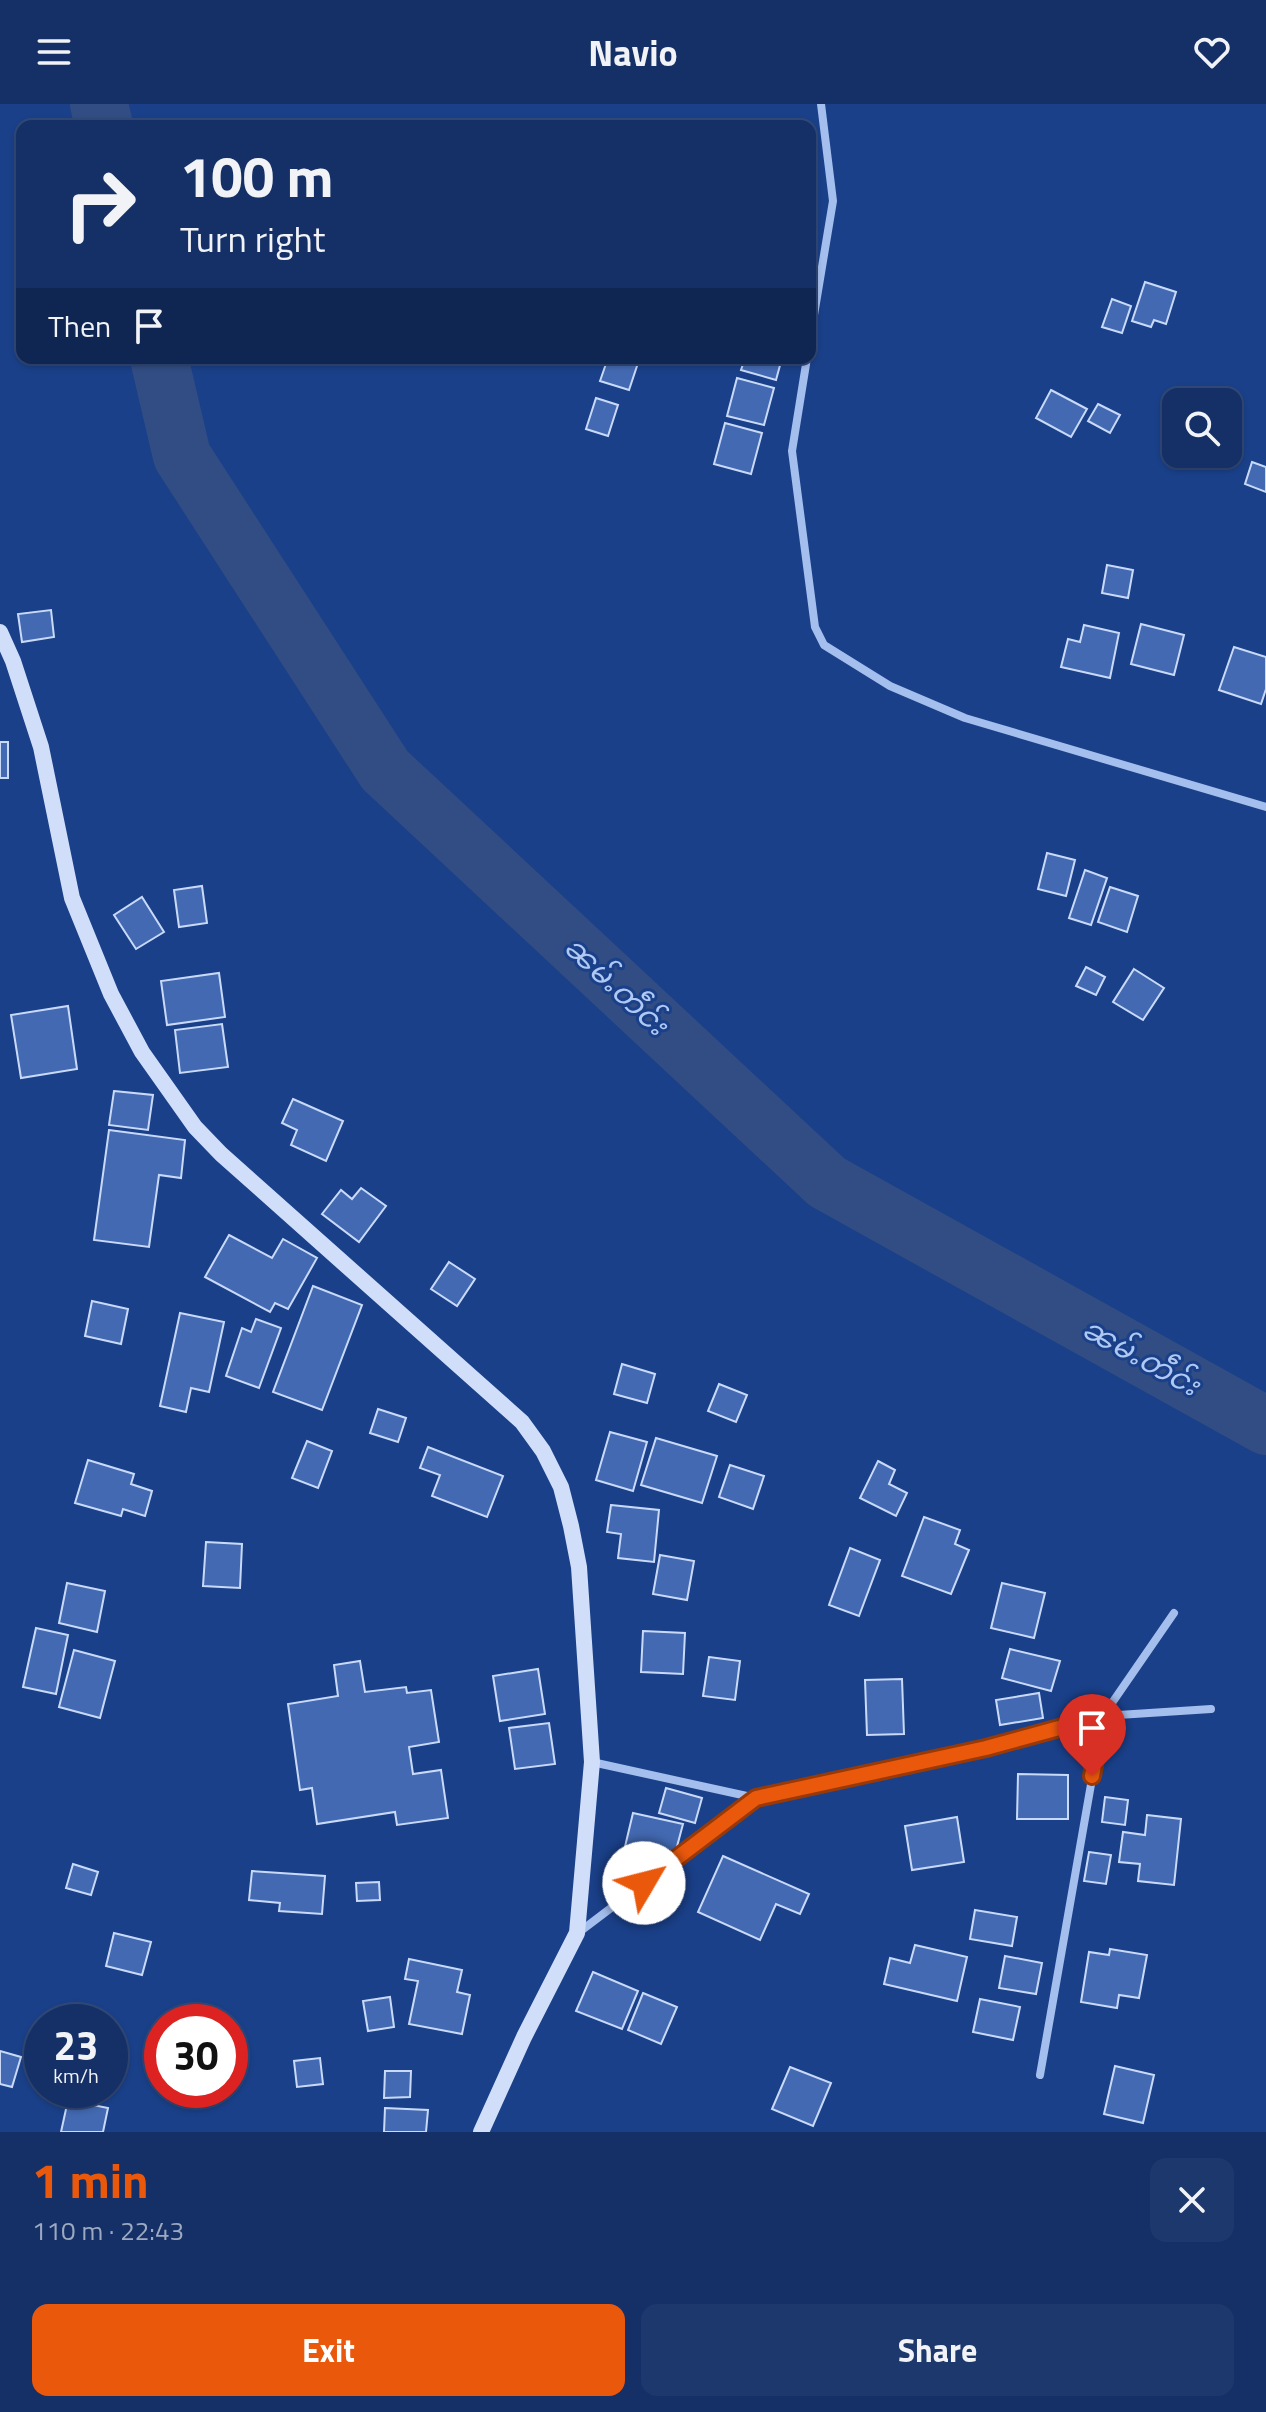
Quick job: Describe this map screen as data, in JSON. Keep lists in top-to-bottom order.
{
  "water": ["ၼမ်ႉတဵင်း"],
  "page": {
    "header": "Navio",
    "turn": ["100 m", "Turn right"],
    "then": "Then",
    "speed": "23 km/h",
    "limit": "30",
    "heading": ["1 min", "110 m · 22:43"],
    "buttons": ["Exit", "Share"]
  }
}
